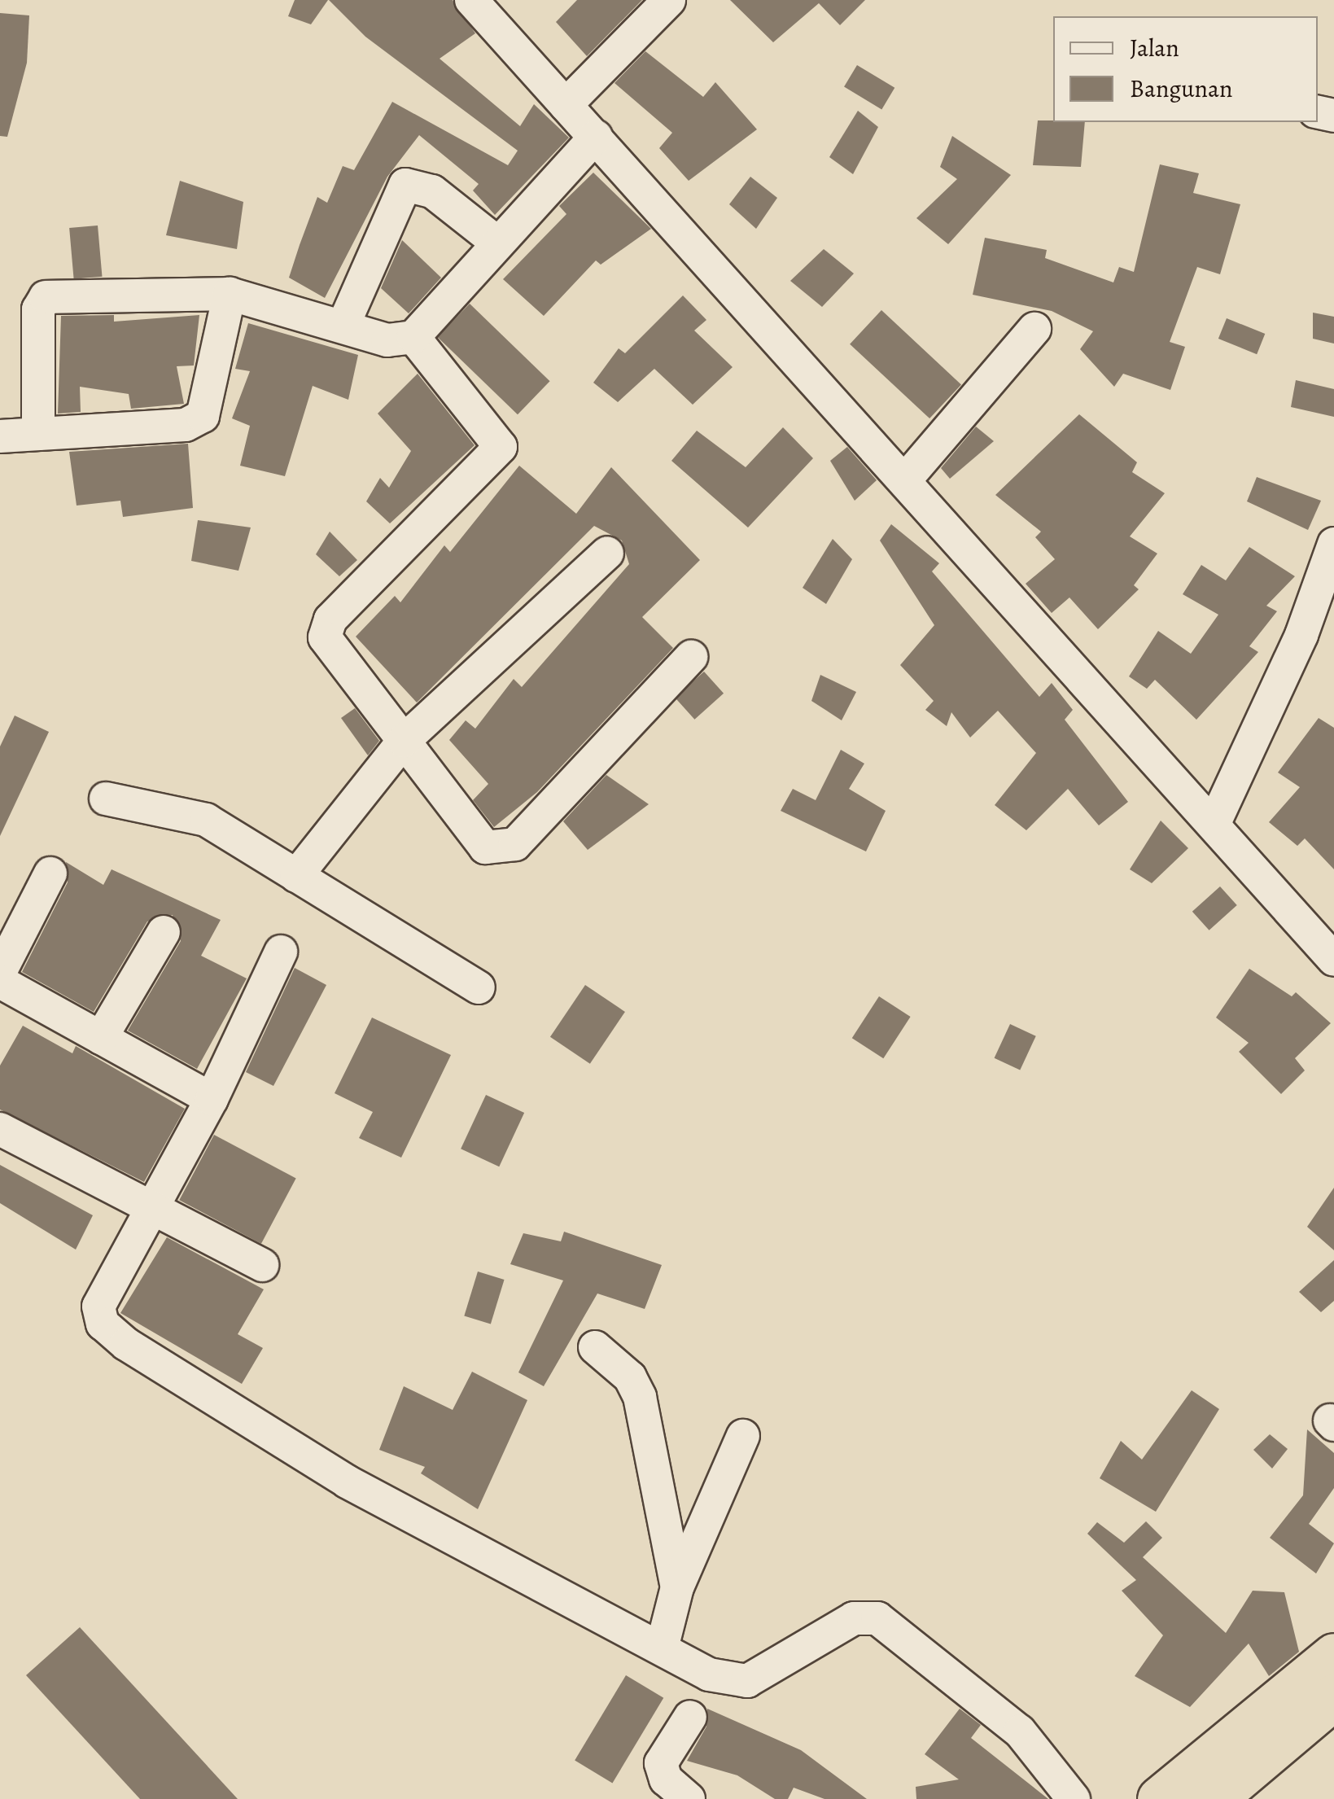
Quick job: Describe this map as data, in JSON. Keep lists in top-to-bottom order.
{
  "legend": ["Jalan", "Bangunan"]
}
